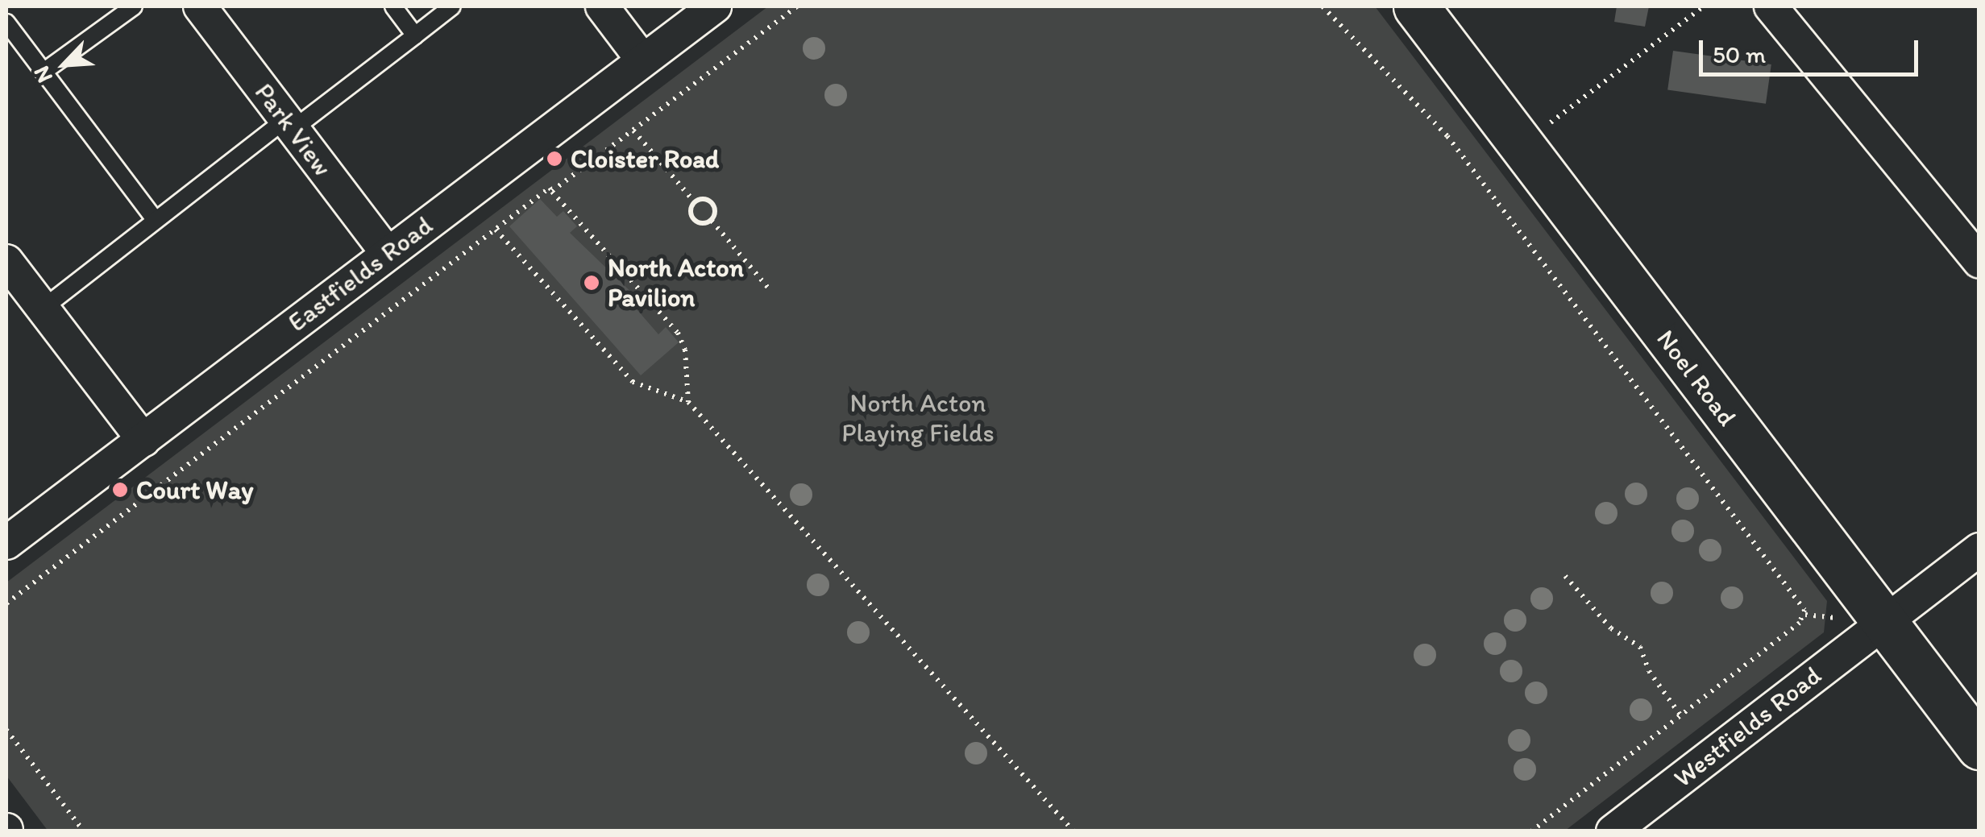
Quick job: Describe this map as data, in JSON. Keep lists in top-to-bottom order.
{
  "streets": {
    "street": [
      "Park View",
      "Eastfields Road",
      "Noel Road",
      "Westfields Road"
    ]
  },
  "crossings": [
    ["Park View", "Eastfields Road"],
    ["Noel Road", "Westfields Road"]
  ],
  "parks": ["North Acton Playing Fields"],
  "places": ["Cloister Road", "North Acton Pavilion", "Court Way"],
  "scale_bar": "50 m",
  "north": "bottom left"
}
